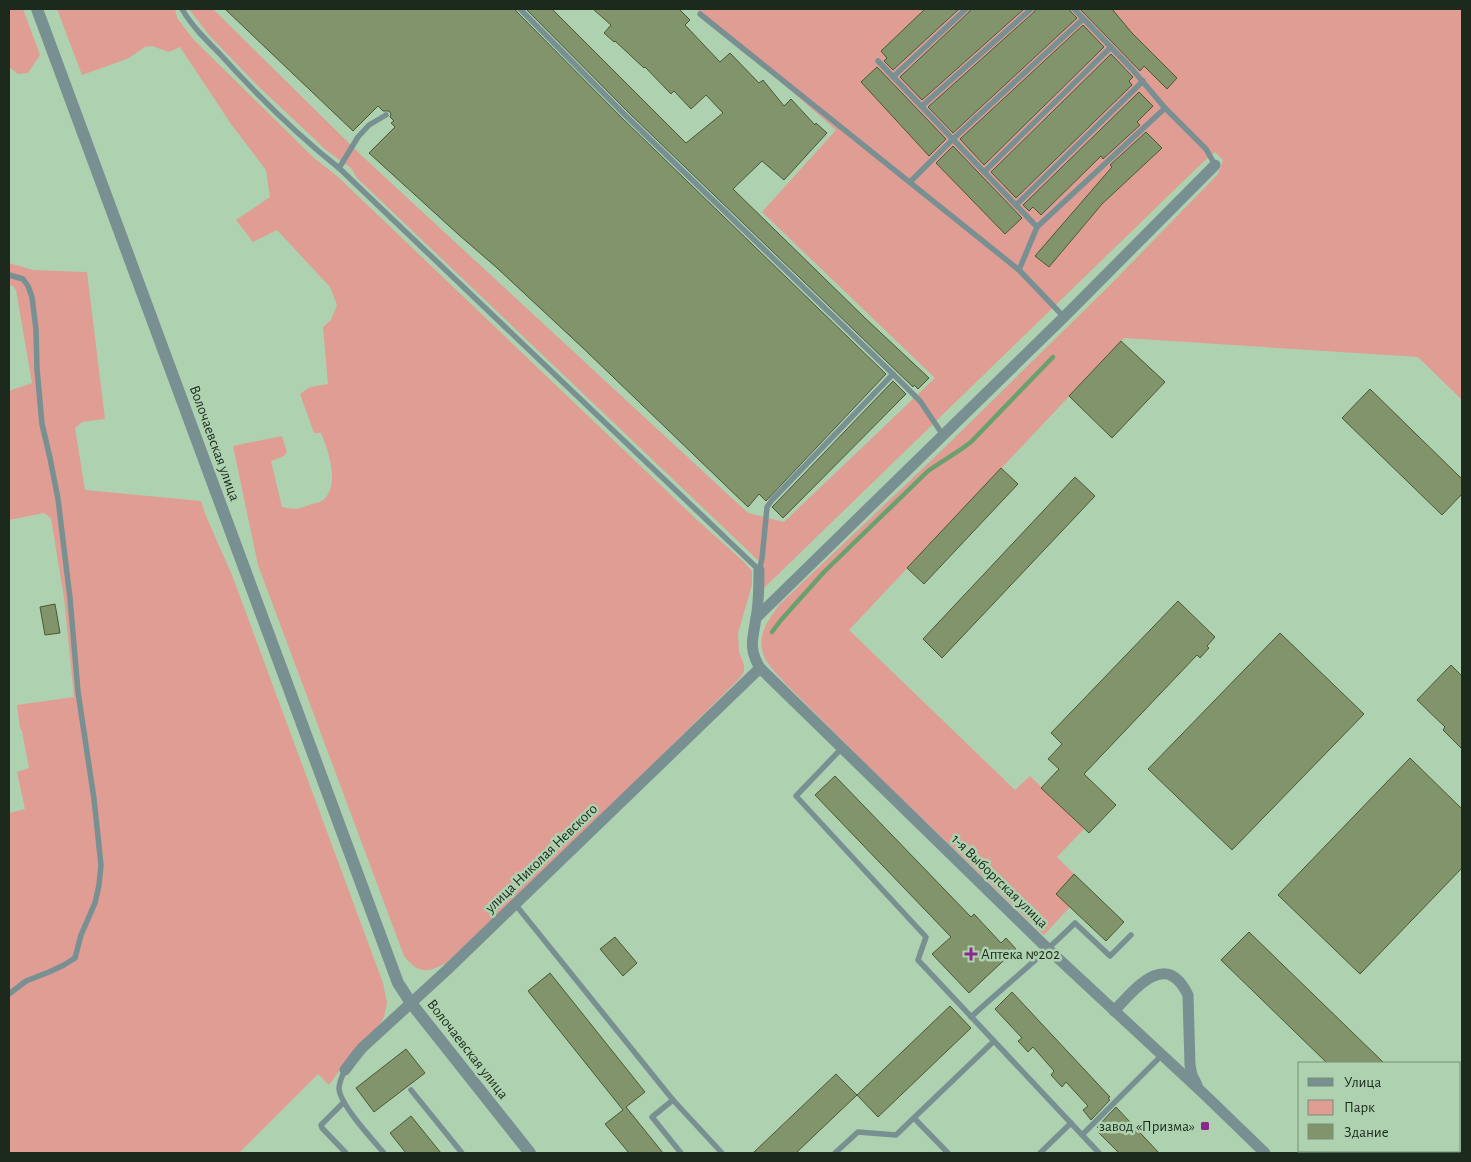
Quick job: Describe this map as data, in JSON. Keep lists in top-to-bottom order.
{
  "streets": {
    "street": ["Волочаевская улица", "улица Николая Невского", "1-я Выборгская улица"]
  },
  "crossings": [
    ["Волочаевская улица", "улица Николая Невского"],
    ["улица Николая Невского", "1-я Выборгская улица"]
  ],
  "places": {
    "health": ["Аптека №202"],
    "transit": ["завод «Призма»"]
  },
  "legend": ["Улица", "Парк", "Здание"]
}
